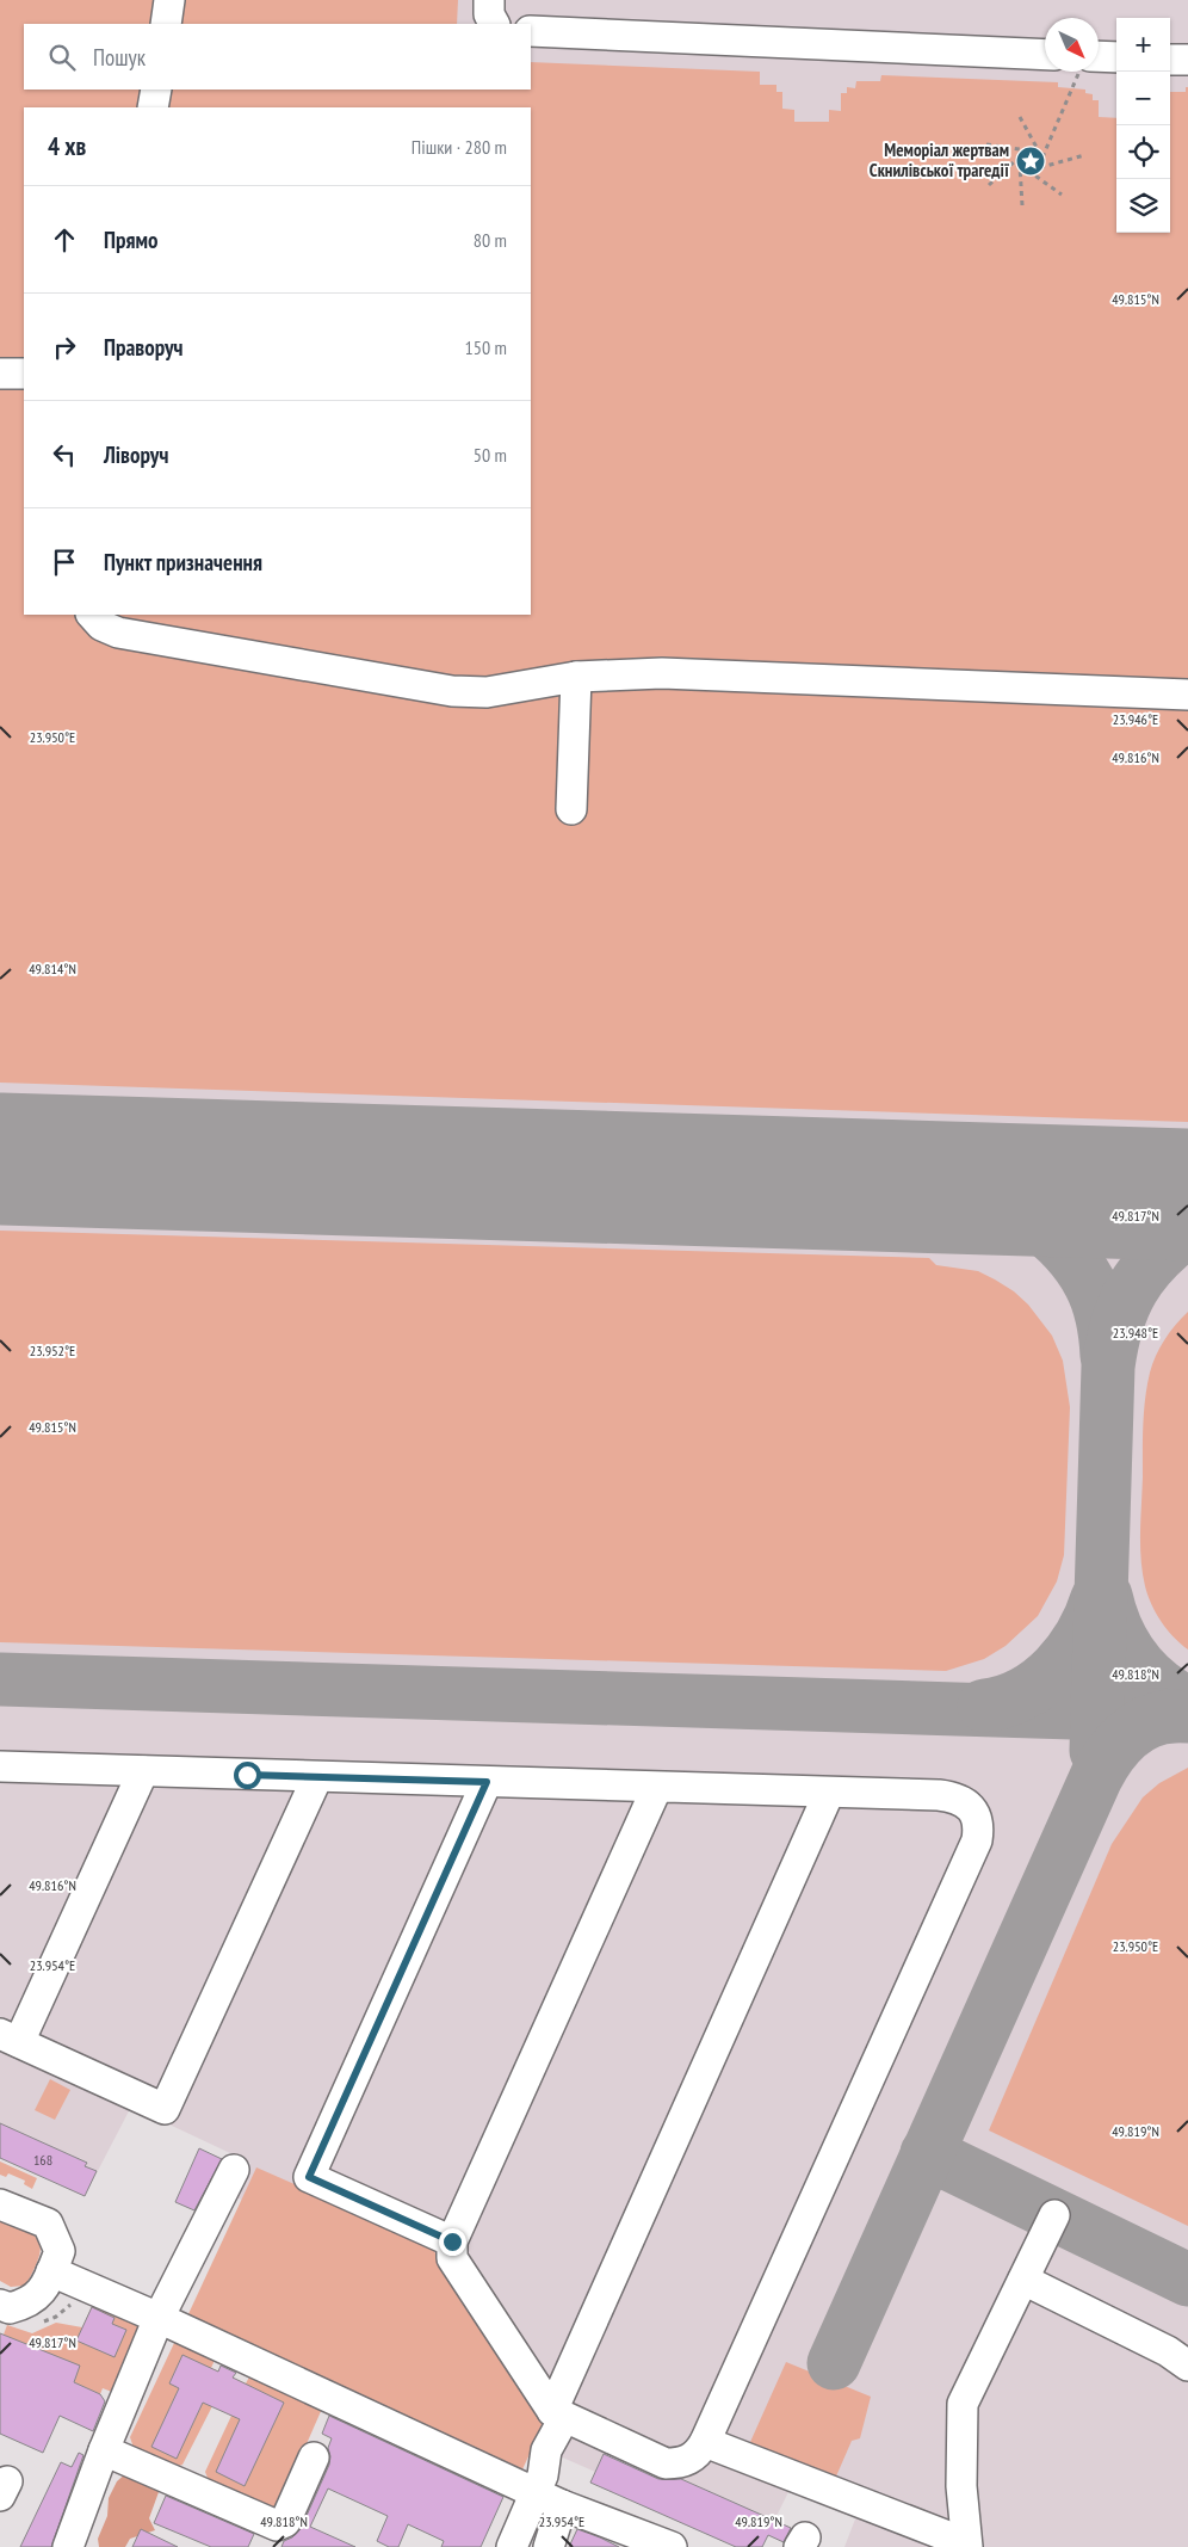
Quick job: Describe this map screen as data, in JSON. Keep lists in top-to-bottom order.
{
  "places": {
    "place": ["Меморіал жертвам Скнилівської трагедії"]
  },
  "house_numbers": ["168"],
  "north": "bottom right",
  "page": {
    "map_buttons": ["+", "−"],
    "search": "Пошук",
    "heading": ["4 хв", "Пішки · 280 m"],
    "list": [
      ["Прямо", "80 m"],
      ["Праворуч", "150 m"],
      ["Ліворуч", "50 m"],
      "Пункт призначення"
    ]
  },
  "coordinates": [
    "49.815°N",
    "23.946°E",
    "23.950°E",
    "49.816°N",
    "49.814°N",
    "49.817°N",
    "23.948°E",
    "23.952°E",
    "49.818°N",
    "23.954°E",
    "49.819°N"
  ]
}
